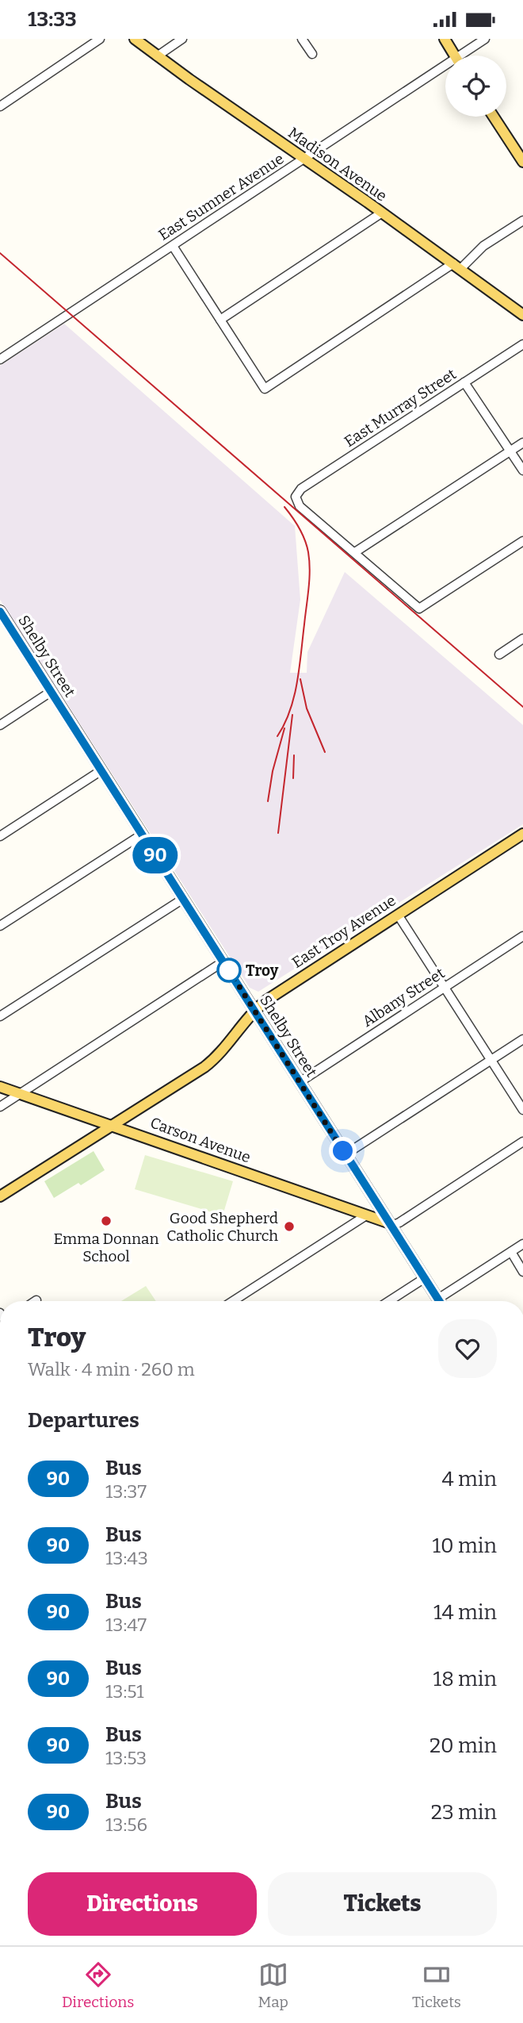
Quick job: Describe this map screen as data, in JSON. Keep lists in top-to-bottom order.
{
  "streets": {
    "main road": [
      "Madison Avenue",
      "Shelby Street",
      "East Troy Avenue",
      "Carson Avenue"
    ],
    "street": ["East Sumner Avenue", "East Murray Street", "Albany Street"]
  },
  "crossings": [
    ["Madison Avenue", "East Sumner Avenue"],
    ["Shelby Street", "East Troy Avenue"],
    ["Shelby Street", "Albany Street"],
    ["Shelby Street", "Carson Avenue"],
    ["East Troy Avenue", "Carson Avenue"]
  ],
  "places": ["Troy", "Emma Donnan School", "Good Shepherd Catholic Church"],
  "lines": ["bus line 90"],
  "page": {
    "status": "13:33",
    "on_map": "90",
    "heading": [
      ["Troy", "Walk · 4 min · 260 m"],
      "Departures"
    ],
    "list": [
      {
        "mark": "90",
        "name": "Bus",
        "note": "13:37",
        "value": "4 min"
      },
      {
        "mark": "90",
        "name": "Bus",
        "note": "13:43",
        "value": "10 min"
      },
      {
        "mark": "90",
        "name": "Bus",
        "note": "13:47",
        "value": "14 min"
      },
      {
        "mark": "90",
        "name": "Bus",
        "note": "13:51",
        "value": "18 min"
      },
      {
        "mark": "90",
        "name": "Bus",
        "note": "13:53",
        "value": "20 min"
      },
      {
        "mark": "90",
        "name": "Bus",
        "note": "13:56",
        "value": "23 min"
      }
    ],
    "buttons": ["Directions", "Tickets"],
    "tabs": ["Directions", "Map", "Tickets"]
  }
}
